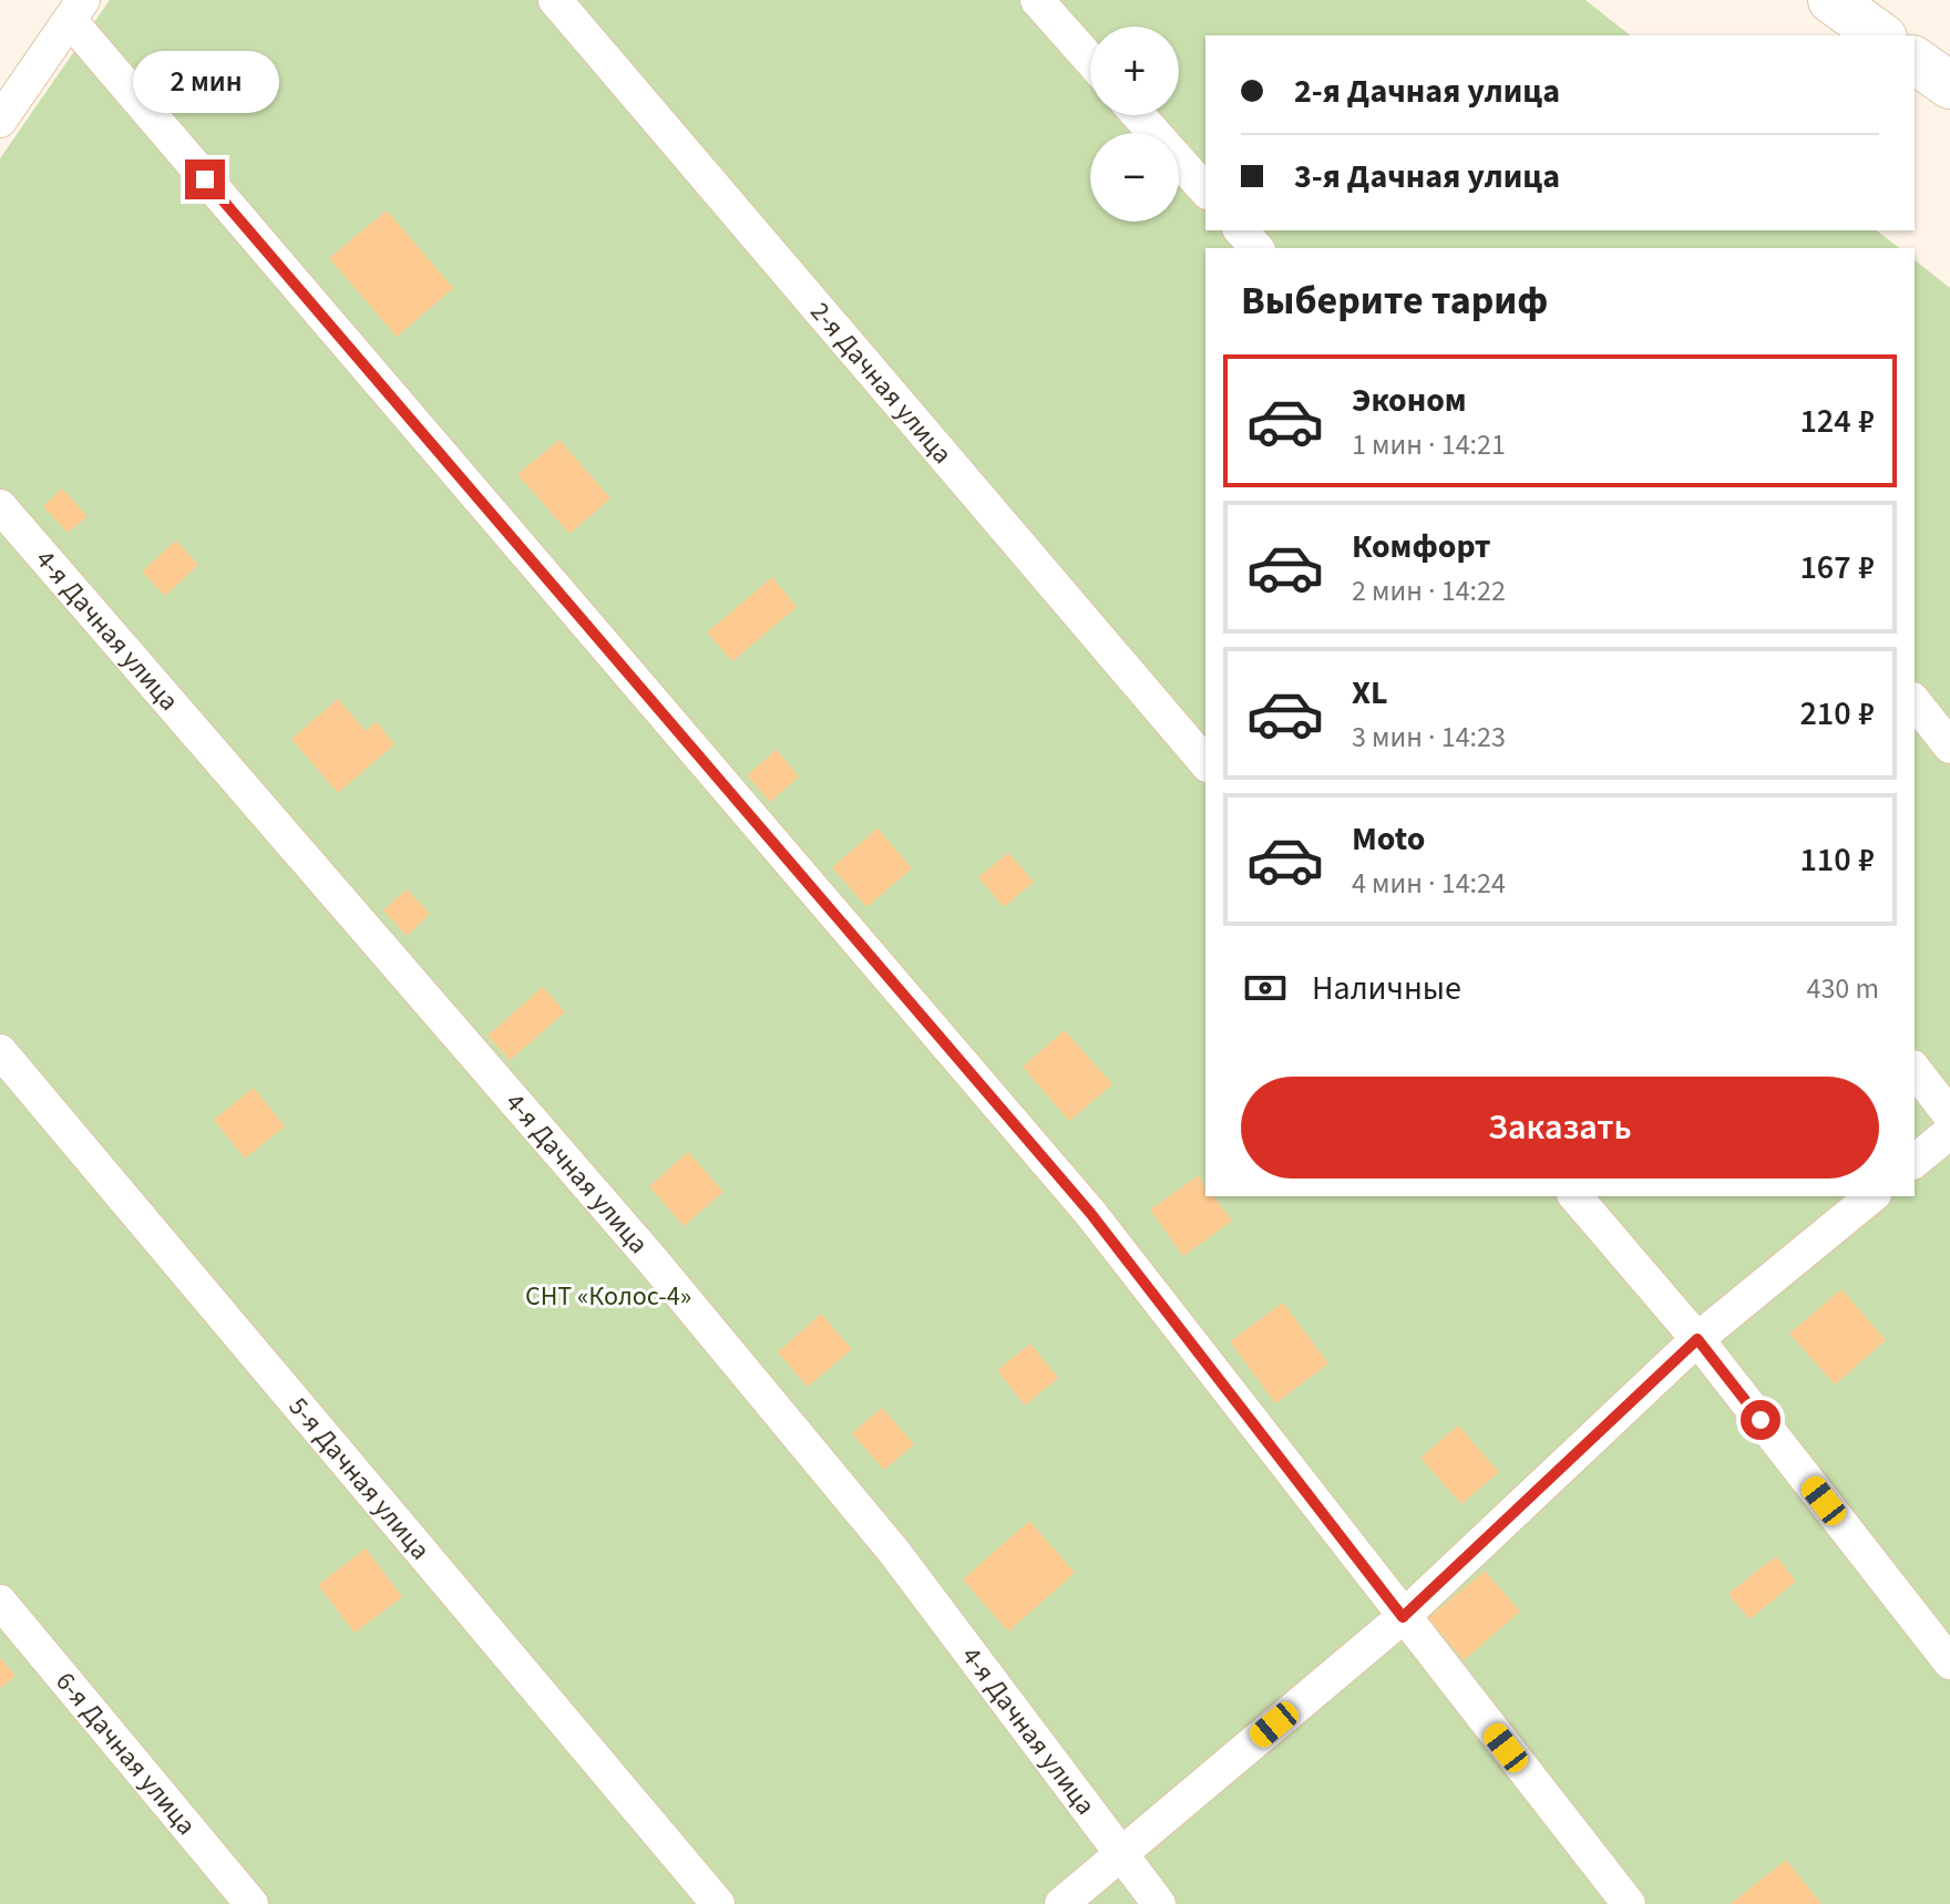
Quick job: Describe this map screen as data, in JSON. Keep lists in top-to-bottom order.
{
  "streets": {
    "street": [
      "2-я Дачная улица",
      "4-я Дачная улица",
      "5-я Дачная улица",
      "6-я Дачная улица"
    ]
  },
  "parks": ["СНТ «Колос-4»"],
  "page": {
    "map_buttons": ["+", "−"],
    "banner": ["2-я Дачная улица", "3-я Дачная улица"],
    "bubble": "2 мин",
    "heading": "Выберите тариф",
    "list": [
      {
        "name": "Эконом",
        "note": "1 мин · 14:21",
        "value": "124 ₽"
      },
      {
        "name": "Комфорт",
        "note": "2 мин · 14:22",
        "value": "167 ₽"
      },
      {
        "name": "XL",
        "note": "3 мин · 14:23",
        "value": "210 ₽"
      },
      {
        "name": "Moto",
        "note": "4 мин · 14:24",
        "value": "110 ₽"
      }
    ],
    "pay": ["Наличные", "430 m"],
    "buttons": "Заказать"
  }
}
